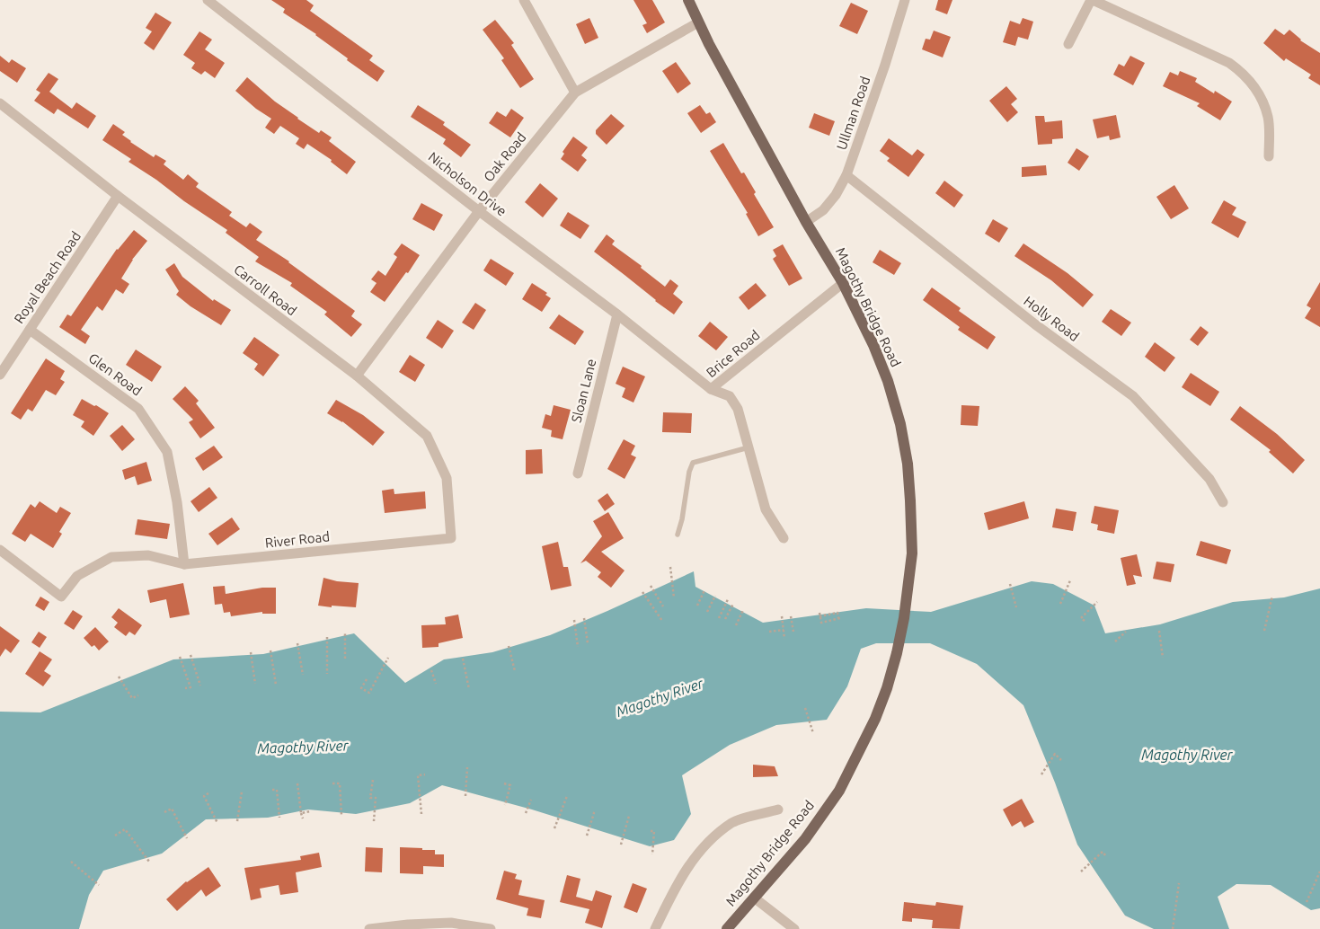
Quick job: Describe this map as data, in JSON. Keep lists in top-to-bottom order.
{
  "streets": {
    "main road": ["Magothy Bridge Road"],
    "street": [
      "Ullman Road",
      "Oak Road",
      "Nicholson Drive",
      "Royal Beach Road",
      "Carroll Road",
      "Holly Road",
      "Brice Road",
      "Glen Road",
      "Sloan Lane",
      "River Road"
    ]
  },
  "crossings": [
    ["Ullman Road", "Magothy Bridge Road"],
    ["Ullman Road", "Holly Road"],
    ["Oak Road", "Nicholson Drive"],
    ["Oak Road", "Carroll Road"],
    ["Oak Road", "Magothy Bridge Road"],
    ["Nicholson Drive", "Brice Road"],
    ["Nicholson Drive", "Sloan Lane"],
    ["Royal Beach Road", "Carroll Road"],
    ["Royal Beach Road", "Glen Road"],
    ["Carroll Road", "River Road"],
    ["Magothy Bridge Road", "Brice Road"],
    ["Glen Road", "River Road"]
  ],
  "water": ["Magothy River"]
}
